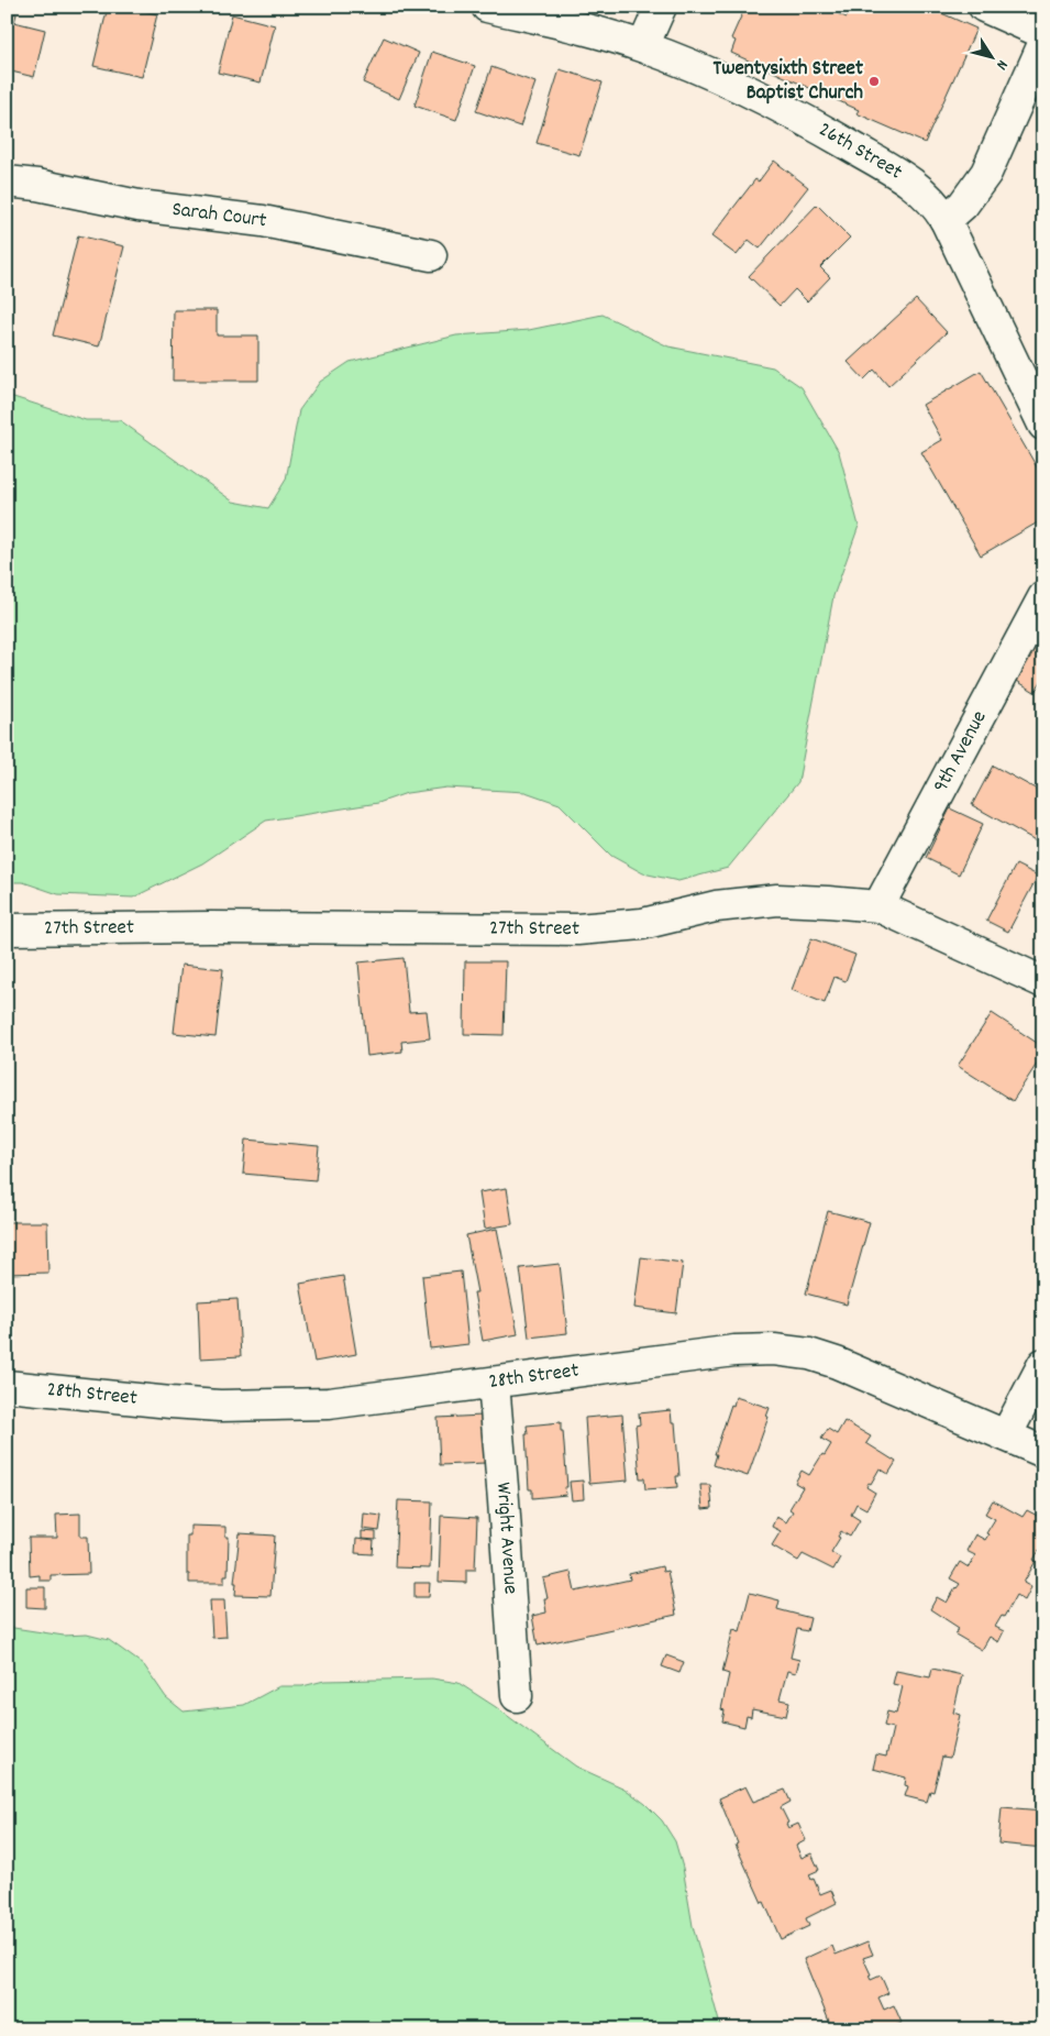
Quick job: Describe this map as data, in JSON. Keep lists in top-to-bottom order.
{
  "streets": {
    "street": [
      "26th Street",
      "Sarah Court",
      "9th Avenue",
      "27th Street",
      "28th Street",
      "Wright Avenue"
    ]
  },
  "crossings": [
    ["9th Avenue", "27th Street"],
    ["28th Street", "Wright Avenue"]
  ],
  "places": ["Twentysixth Street Baptist Church"],
  "north": "bottom right"
}
